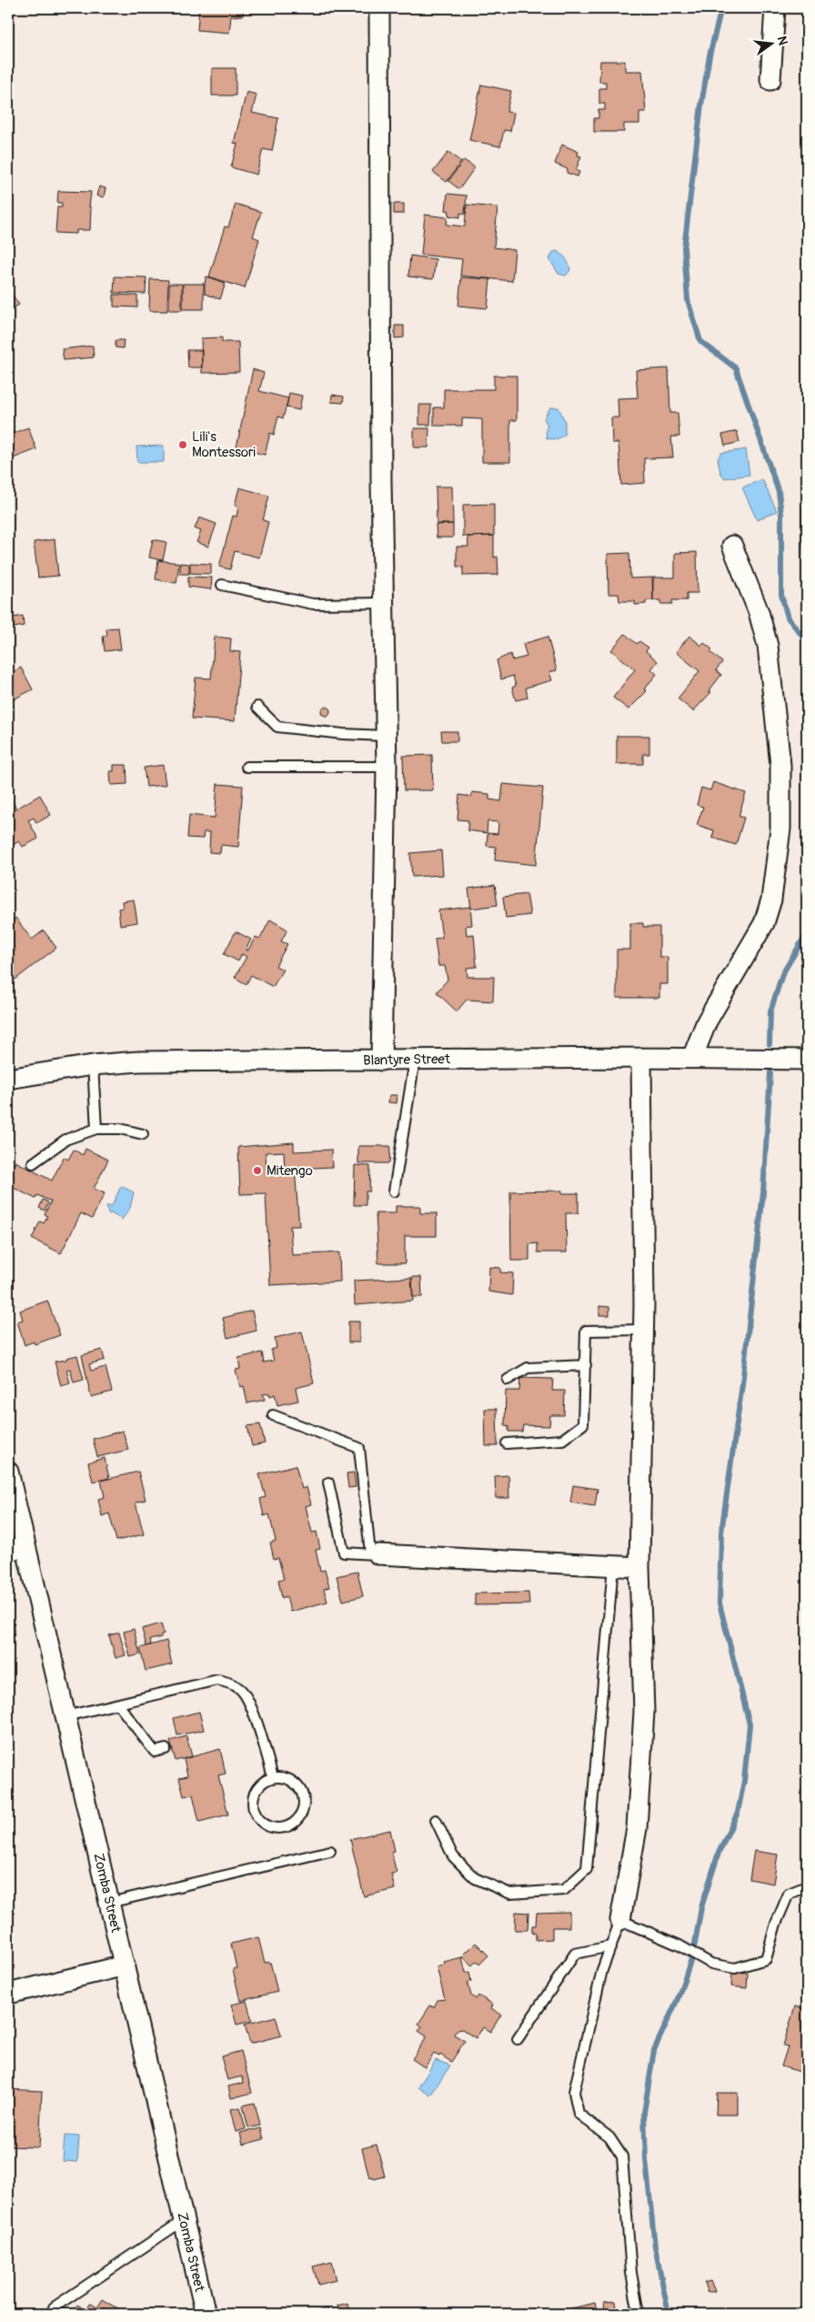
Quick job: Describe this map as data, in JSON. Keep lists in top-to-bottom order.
{
  "streets": {
    "street": ["Blantyre Street", "Zomba Street"]
  },
  "places": ["Lili's Montessori", "Mitengo"],
  "north": "right"
}
